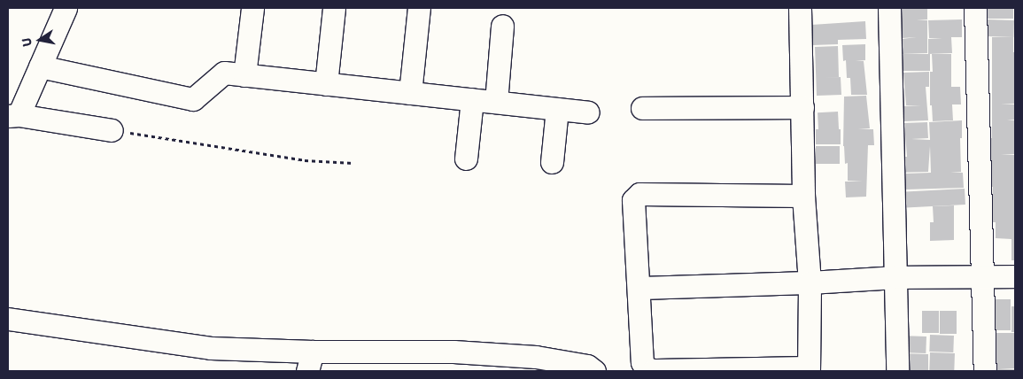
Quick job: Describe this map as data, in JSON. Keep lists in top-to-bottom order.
{
  "north": "left"
}
